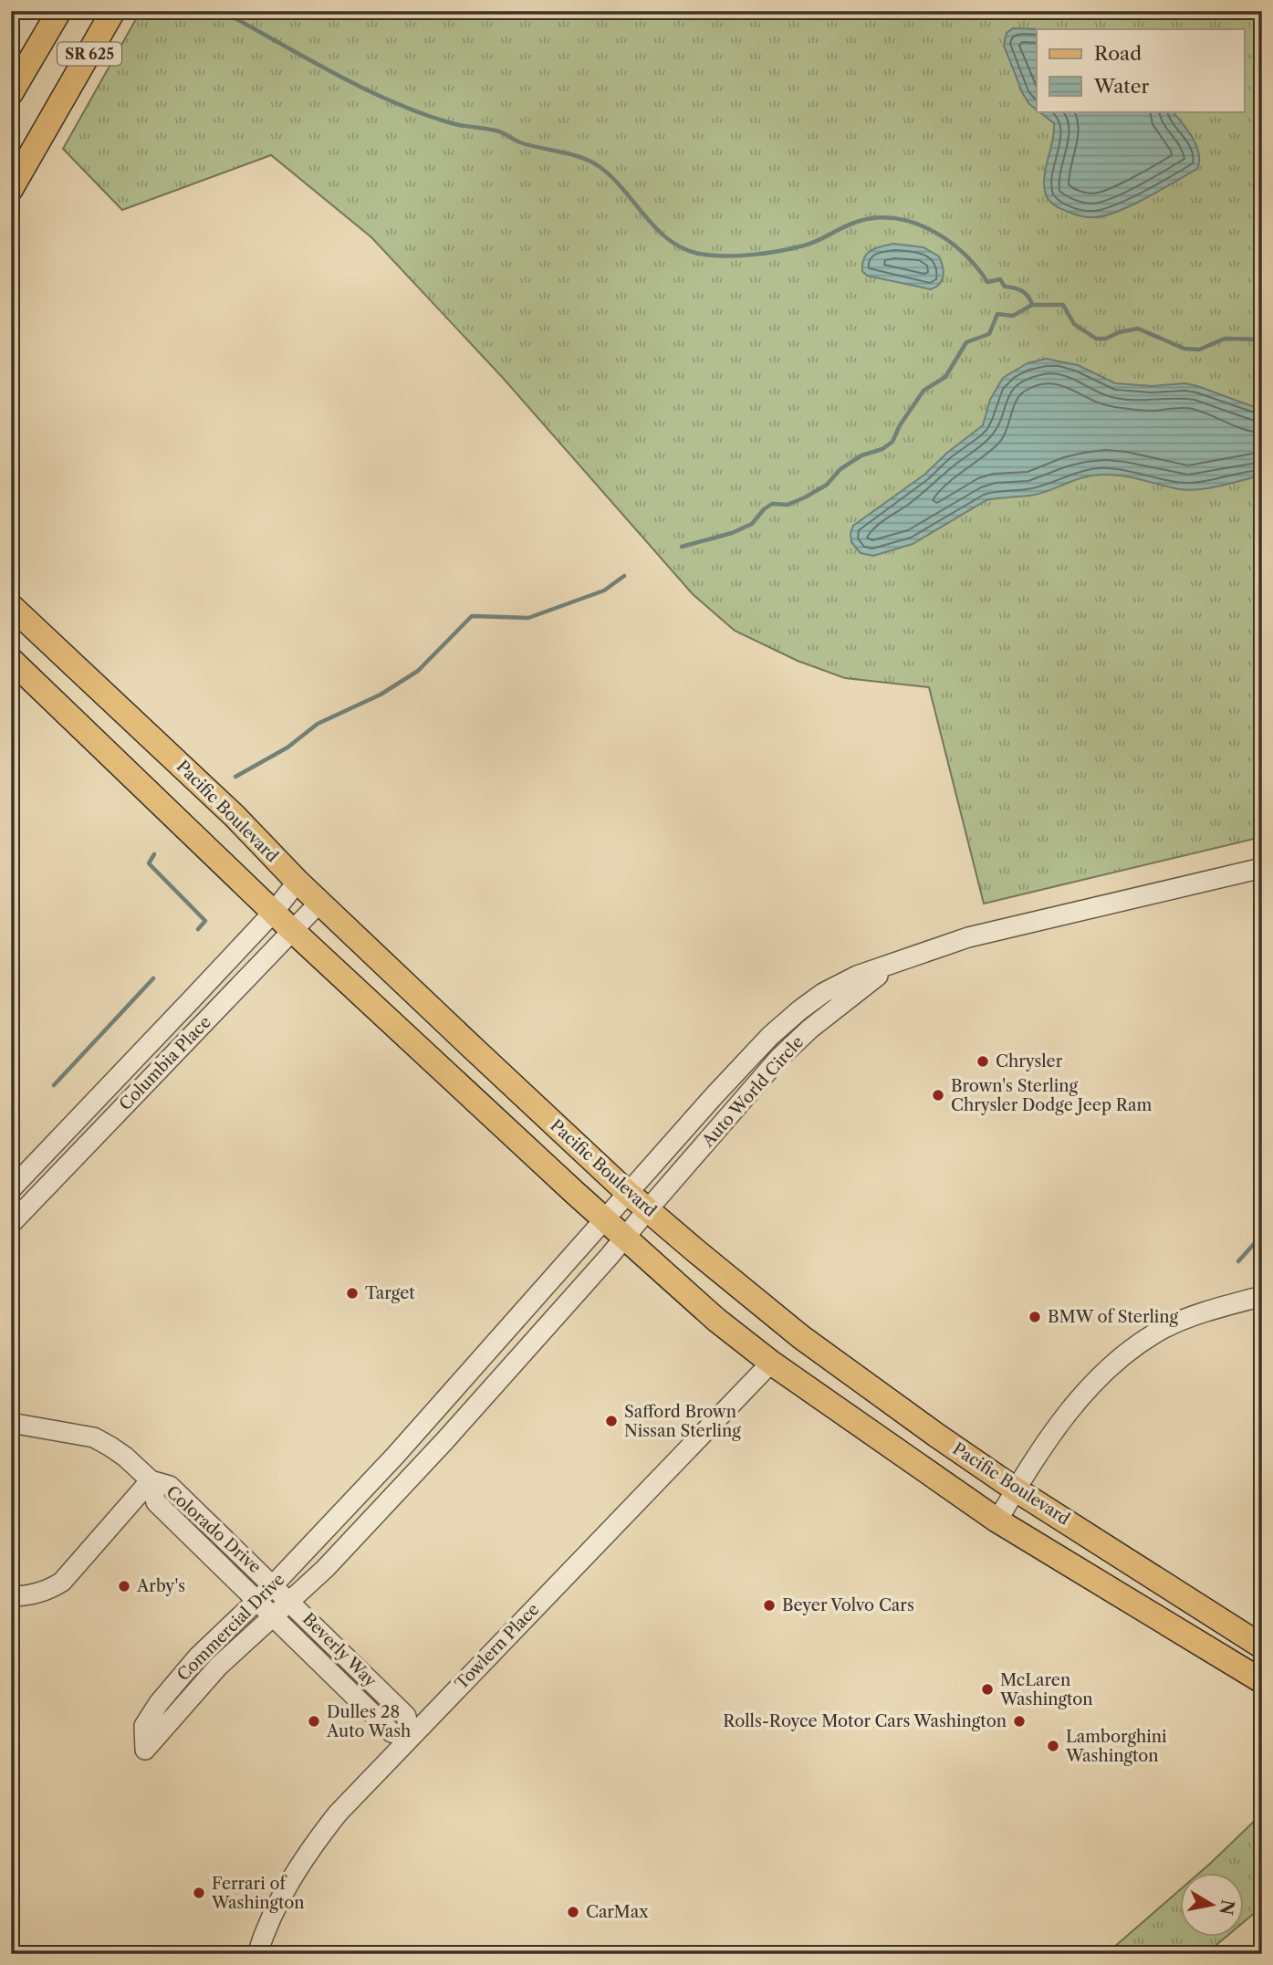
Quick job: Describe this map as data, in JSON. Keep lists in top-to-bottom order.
{
  "streets": {
    "main road": ["SR 625", "Pacific Boulevard"],
    "street": [
      "Columbia Place",
      "Auto World Circle",
      "Colorado Drive",
      "Commercial Drive",
      "Towlern Place",
      "Beverly Way"
    ]
  },
  "crossings": [
    ["Pacific Boulevard", "Columbia Place"],
    ["Pacific Boulevard", "Auto World Circle"],
    ["Pacific Boulevard", "Commercial Drive"],
    ["Auto World Circle", "Commercial Drive"],
    ["Colorado Drive", "Commercial Drive"],
    ["Colorado Drive", "Beverly Way"],
    ["Commercial Drive", "Beverly Way"],
    ["Towlern Place", "Beverly Way"]
  ],
  "places": [
    "Chrysler",
    "Brown's Sterling Chrysler Dodge Jeep Ram",
    "Target",
    "BMW of Sterling",
    "Safford Brown Nissan Sterling",
    "Arby's",
    "Beyer Volvo Cars",
    "McLaren Washington",
    "Dulles 28 Auto Wash",
    "Rolls-Royce Motor Cars Washington",
    "Lamborghini Washington",
    "Ferrari of Washington",
    "CarMax"
  ],
  "legend": ["Road", "Water"],
  "north": "right"
}
